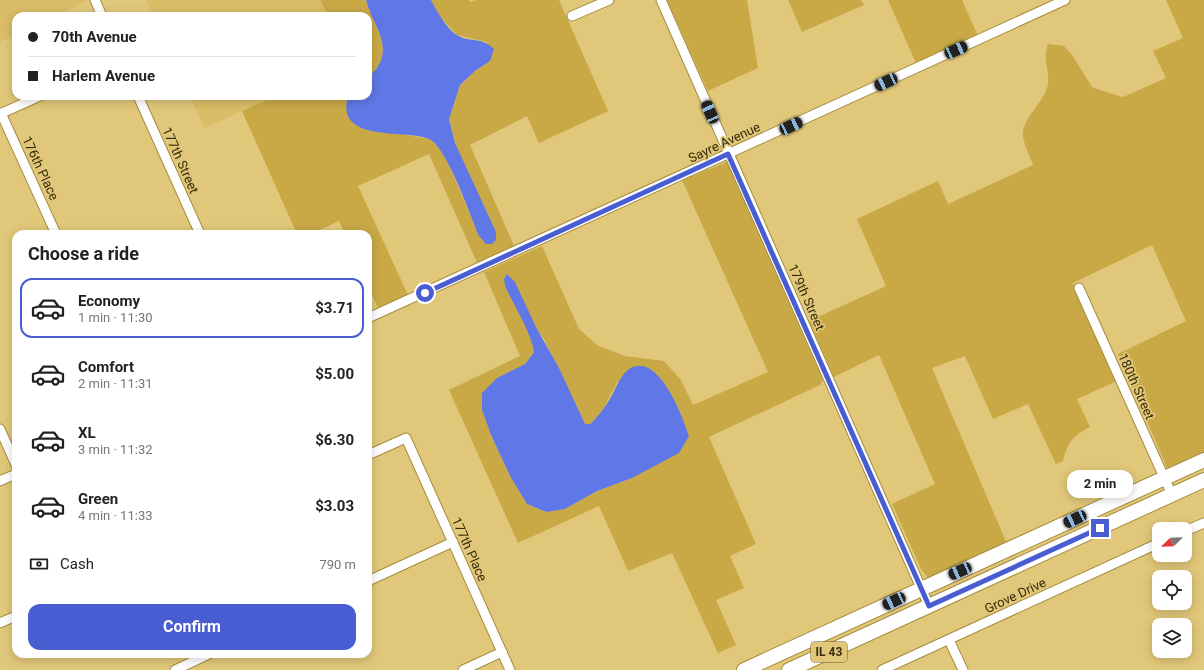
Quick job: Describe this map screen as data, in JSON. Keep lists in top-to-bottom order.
{
  "streets": {
    "main road": ["IL 43"],
    "street": [
      "Sayre Avenue",
      "177th Street",
      "176th Place",
      "179th Street",
      "180th Street",
      "177th Place",
      "Grove Drive"
    ]
  },
  "crossings": [
    ["Sayre Avenue", "179th Street"],
    ["179th Street", "IL 43"],
    ["180th Street", "IL 43"]
  ],
  "north": "bottom left",
  "page": {
    "banner": ["70th Avenue", "Harlem Avenue"],
    "heading": "Choose a ride",
    "list": [
      {
        "name": "Economy",
        "note": "1 min · 11:30",
        "value": "$3.71"
      },
      {
        "name": "Comfort",
        "note": "2 min · 11:31",
        "value": "$5.00"
      },
      {
        "name": "XL",
        "note": "3 min · 11:32",
        "value": "$6.30"
      },
      {
        "name": "Green",
        "note": "4 min · 11:33",
        "value": "$3.03"
      }
    ],
    "bubble": "2 min",
    "pay": ["Cash", "790 m"],
    "buttons": "Confirm"
  }
}
